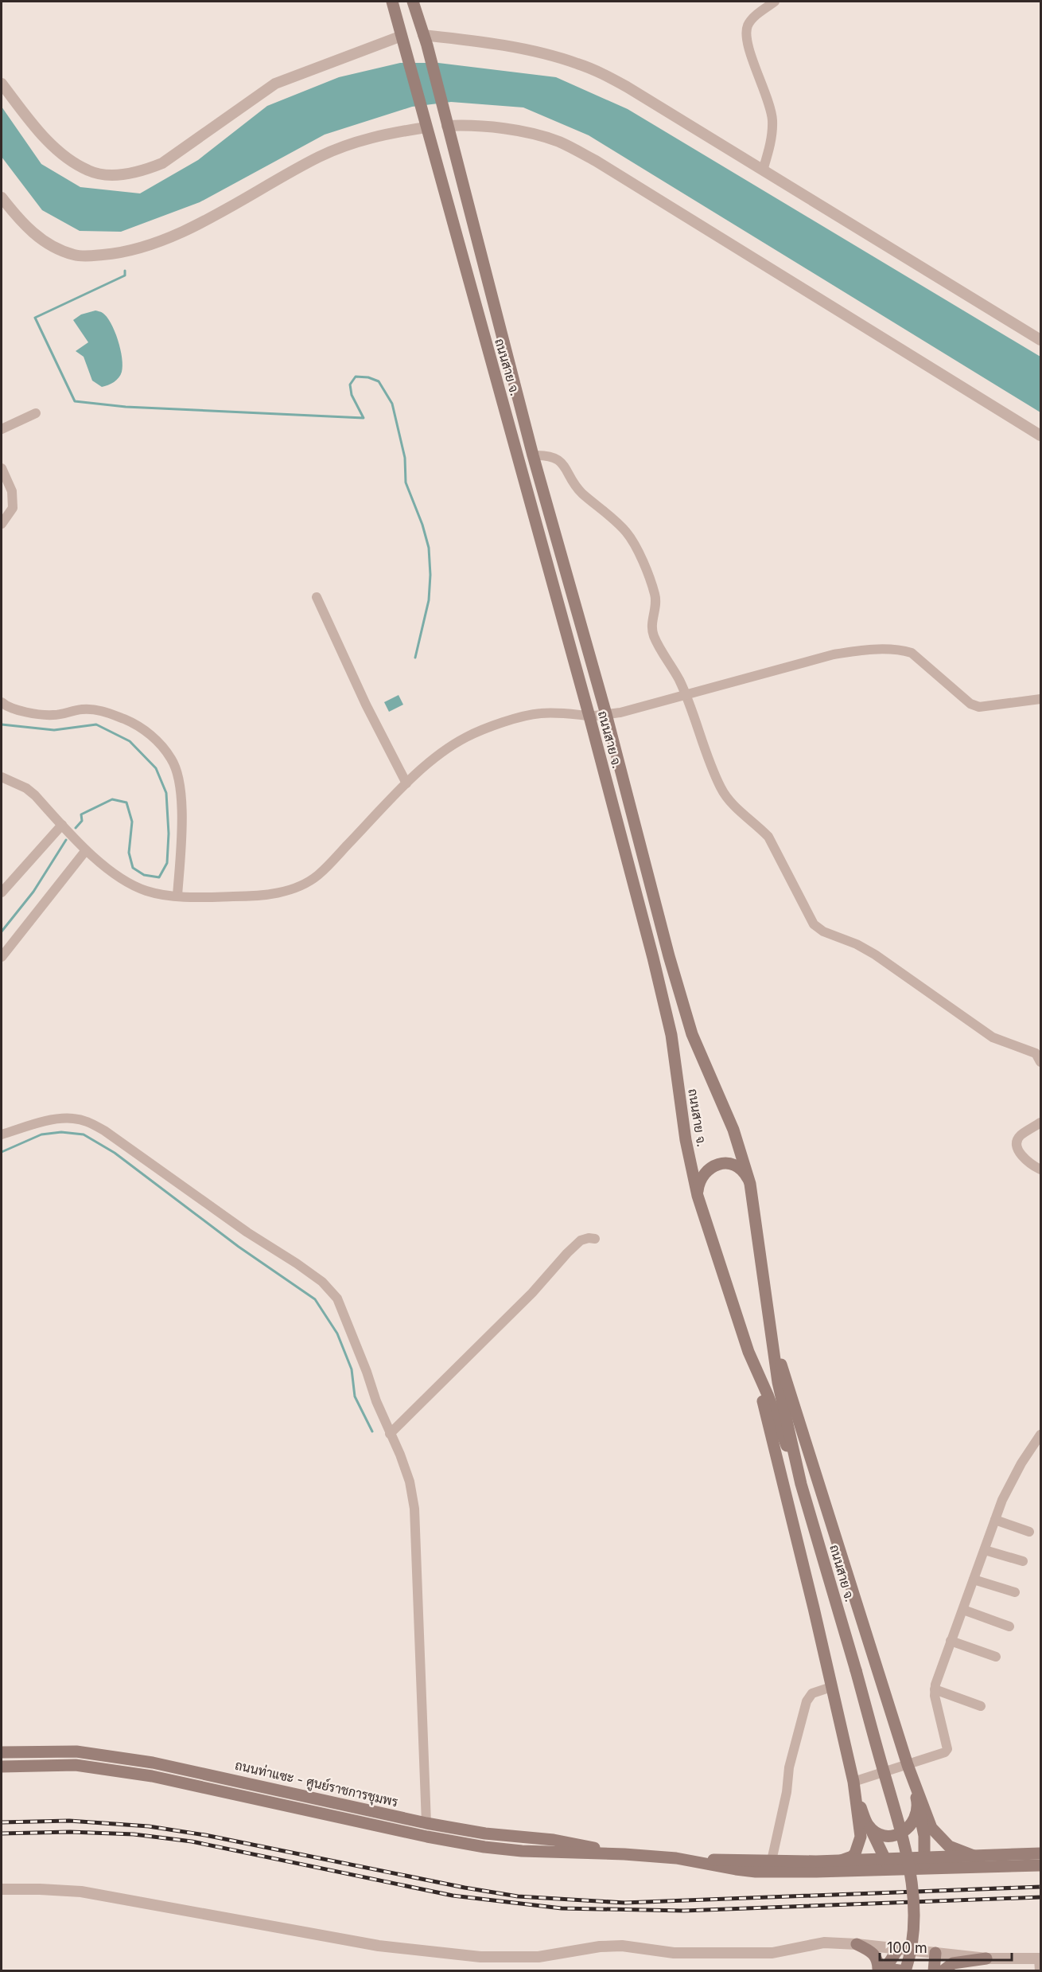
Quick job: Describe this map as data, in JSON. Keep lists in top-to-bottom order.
{
  "streets": {
    "main road": ["ถนนสาย จ.", "ถนนท่าแซะ - ศูนย์ราชการชุมพร"]
  },
  "scale_bar": "100 m"
}
